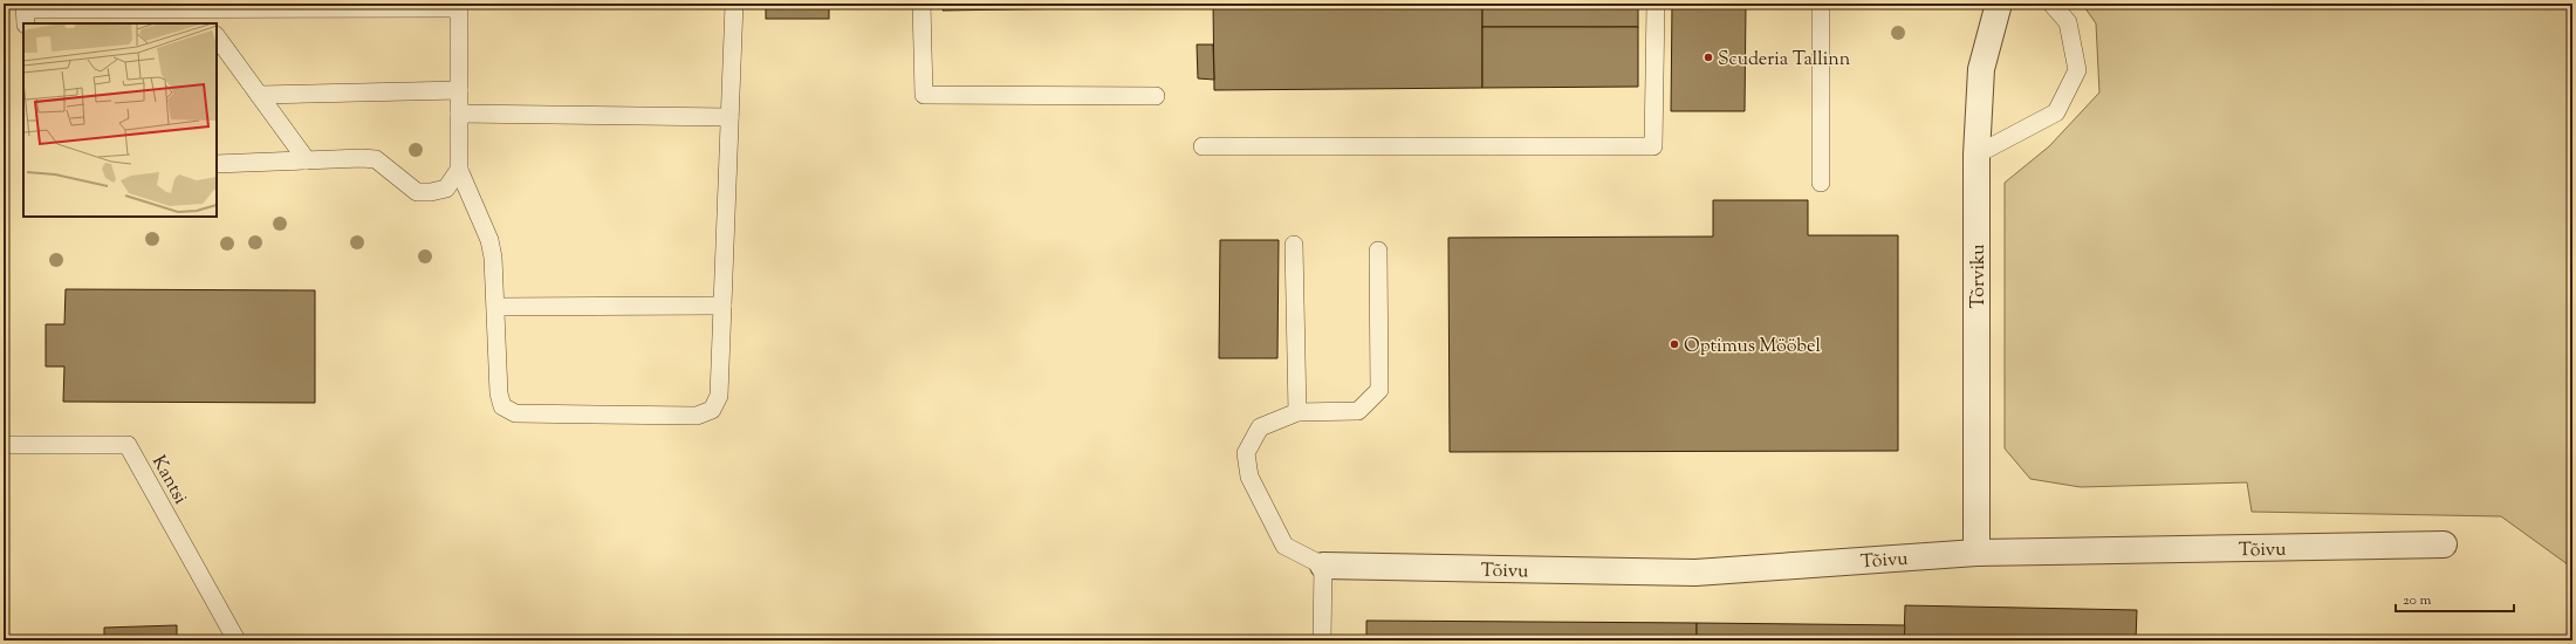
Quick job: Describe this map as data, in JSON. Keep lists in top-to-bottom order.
{
  "streets": {
    "street": ["Tõrviku", "Tõivu"],
    "lane": ["Kantsi"]
  },
  "crossings": [
    ["Tõrviku", "Tõivu"]
  ],
  "places": ["Scuderia Tallinn", "Optimus Mööbel"],
  "scale_bar": "20 m"
}
